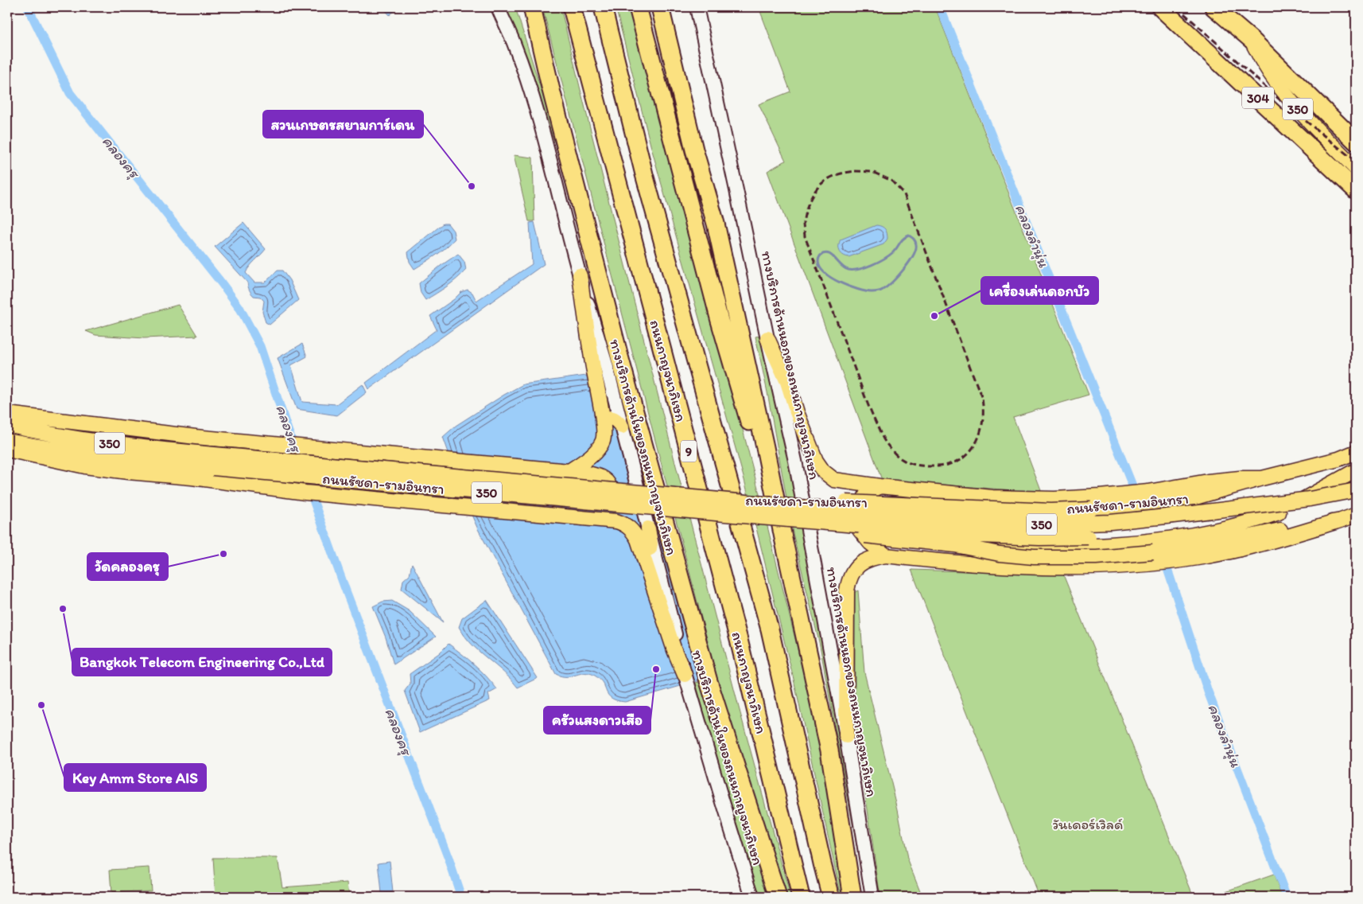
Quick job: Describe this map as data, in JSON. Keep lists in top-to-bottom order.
{
  "streets": {
    "highway": ["304", "ถนนกาญจนาภิเษก", "9"],
    "main road": [
      "350",
      "ทางบริการด้านนอกของถนนกาญจนาภิเษก",
      "ทางบริการด้านในของถนนกาญจนาภิเษก",
      "ถนนรัชดา-รามอินทรา"
    ]
  },
  "crossings": [
    ["304", "350"]
  ],
  "water": ["คลองครุ", "คลองลำนุ่น"],
  "parks": ["วันเดอร์เวิลด์"],
  "places": [
    "สวนเกษตรสยามการ์เดน",
    "เครื่องเล่นดอกบัว",
    "วัดคลองครุ",
    "Bangkok Telecom Engineering Co.,Ltd",
    "ครัวแสงดาวเสือ",
    "Key Amm Store AIS"
  ]
}
